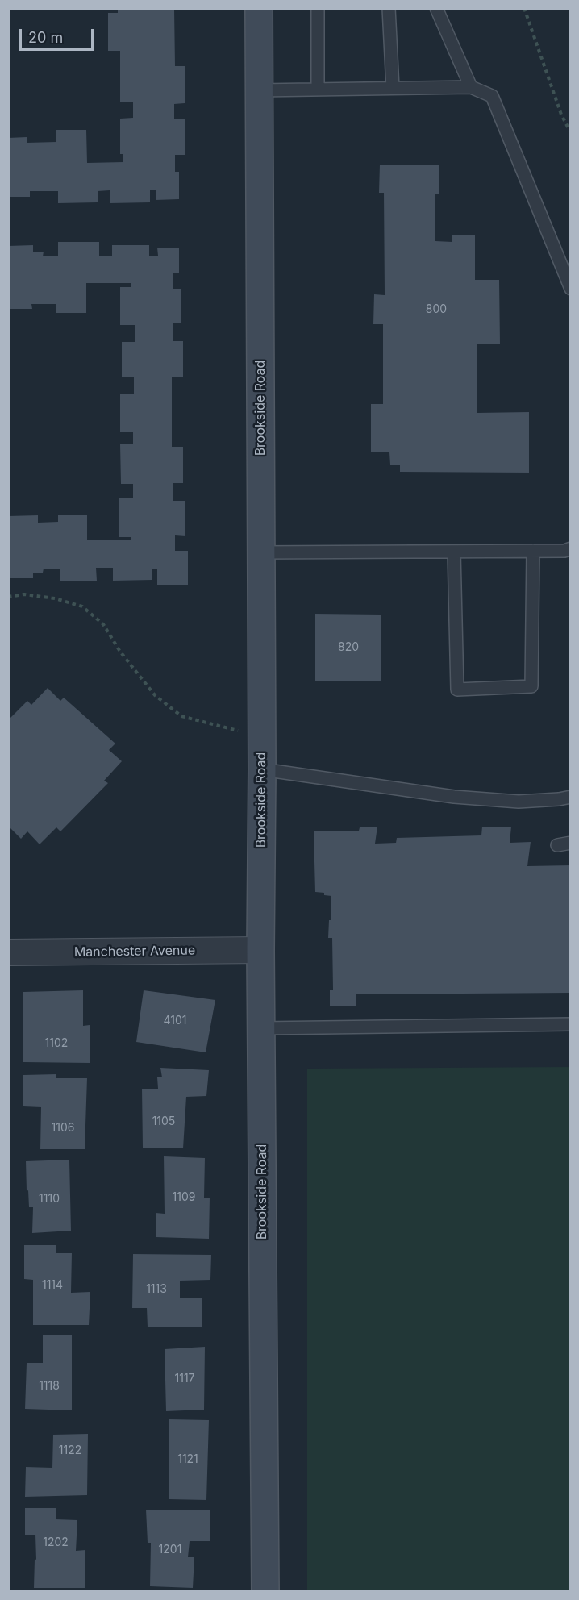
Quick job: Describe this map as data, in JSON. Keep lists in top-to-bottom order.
{
  "streets": {
    "street": ["Brookside Road", "Manchester Avenue"]
  },
  "crossings": [
    ["Brookside Road", "Manchester Avenue"]
  ],
  "house_numbers": [
    "800",
    "820",
    "4101",
    "1102",
    "1105",
    "1106",
    "1109",
    "1110",
    "1114",
    "1113",
    "1117",
    "1118",
    "1122",
    "1121",
    "1202",
    "1201"
  ],
  "scale_bar": "20 m"
}
